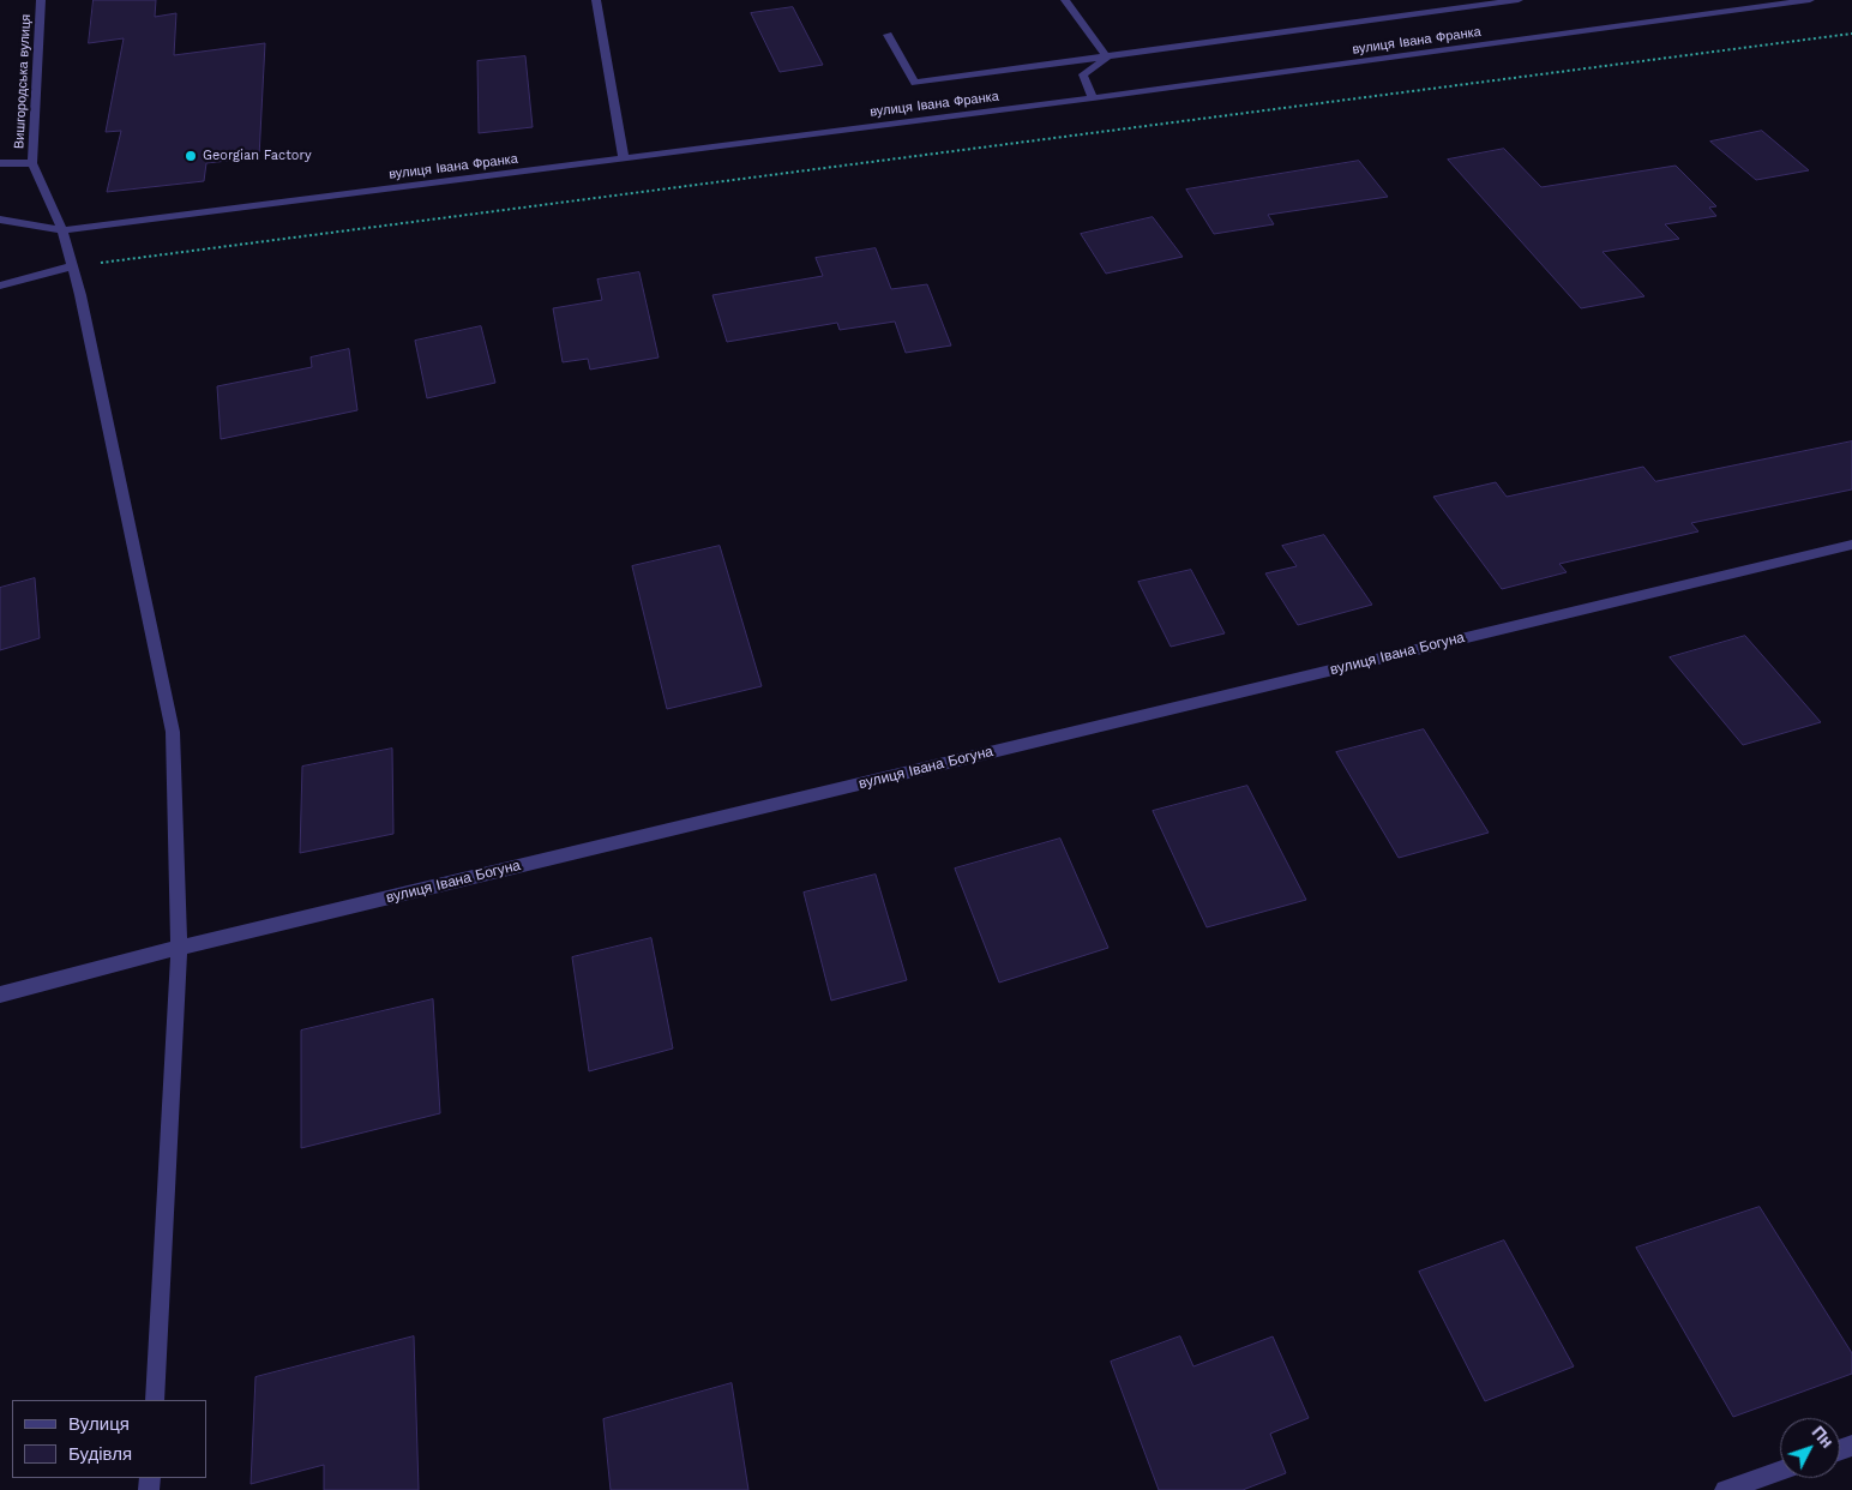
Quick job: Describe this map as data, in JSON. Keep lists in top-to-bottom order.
{
  "streets": {
    "street": ["вулиця Івана Франка", "Вишгородська вулиця", "вулиця Івана Богуна"]
  },
  "crossings": [
    ["вулиця Івана Франка", "Вишгородська вулиця"],
    ["Вишгородська вулиця", "вулиця Івана Богуна"]
  ],
  "places": ["Georgian Factory"],
  "legend": ["Вулиця", "Будівля"],
  "north": "top right"
}
